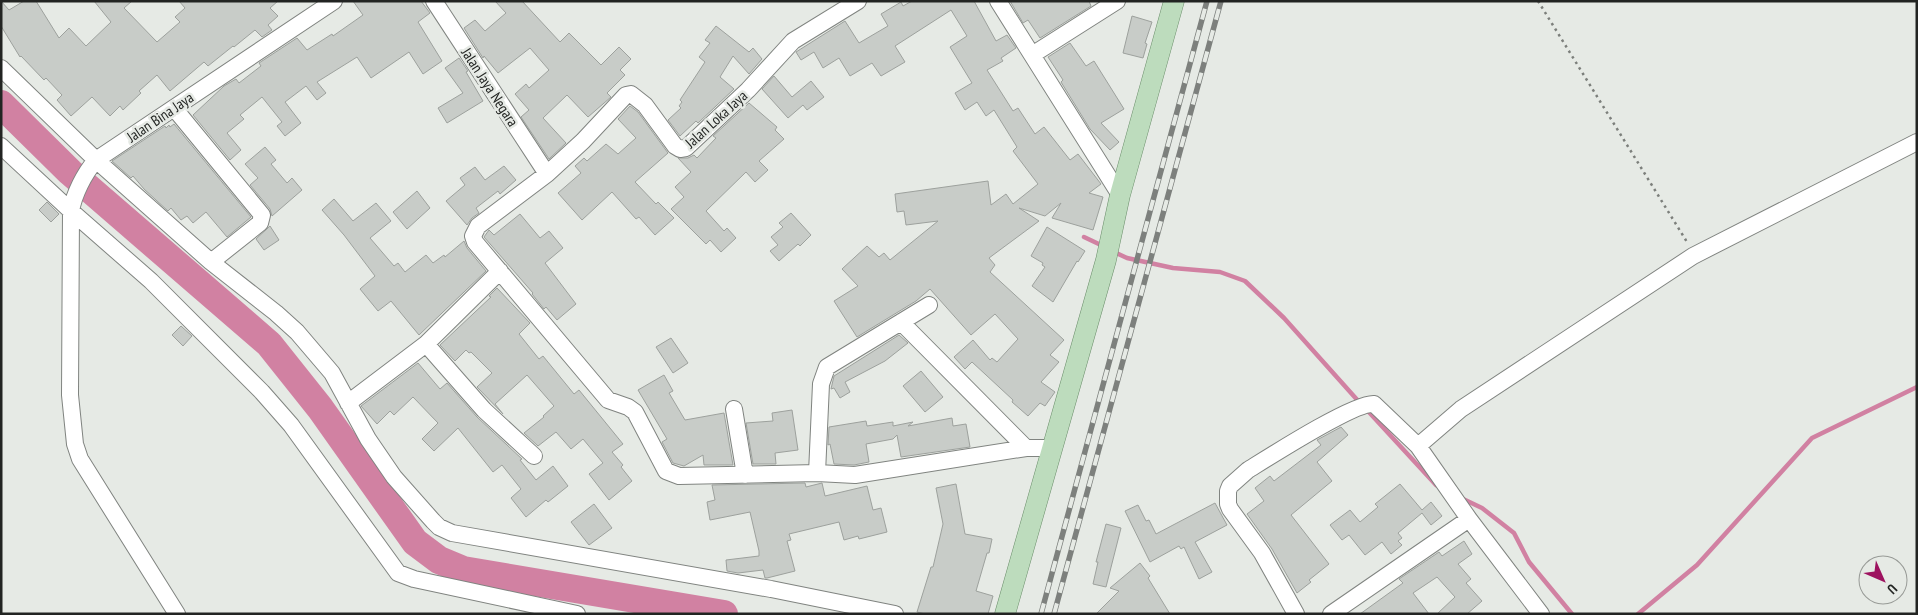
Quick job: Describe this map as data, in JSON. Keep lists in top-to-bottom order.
{
  "streets": {
    "street": ["Jalan Jaya Negara", "Jalan Bina Jaya", "Jalan Loka Jaya"]
  },
  "crossings": [
    ["Jalan Jaya Negara", "Jalan Loka Jaya"]
  ],
  "north": "bottom right"
}
